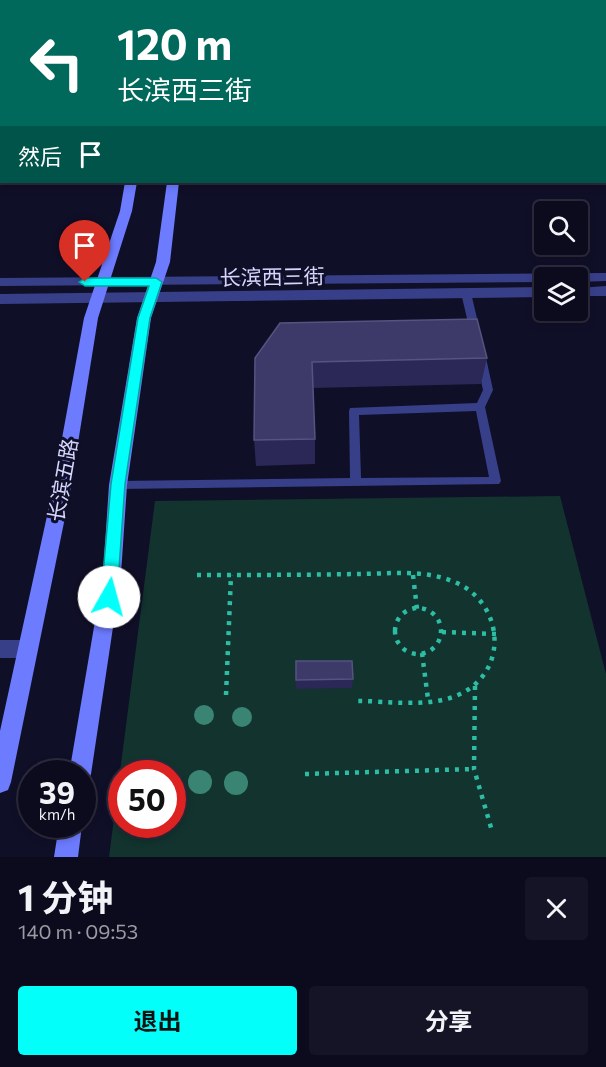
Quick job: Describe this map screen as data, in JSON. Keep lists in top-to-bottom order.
{
  "streets": {
    "main road": ["长滨五路"],
    "street": ["长滨西三街"]
  },
  "crossings": [
    ["长滨西三街", "长滨五路"]
  ],
  "page": {
    "turn": ["120 m", "长滨西三街"],
    "then": "然后",
    "speed": "39 km/h",
    "limit": "50",
    "heading": ["1 分钟", "140 m · 09:53"],
    "buttons": ["退出", "分享"]
  }
}
